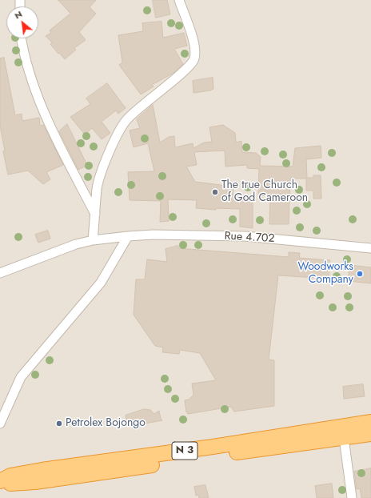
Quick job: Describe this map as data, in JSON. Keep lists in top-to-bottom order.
{
  "streets": {
    "highway": ["N 3"],
    "street": ["Rue 4.702"]
  },
  "places": ["The true Church of God Cameroon", "Woodworks Company", "Petrolex Bojongo"],
  "north": "top left"
}
